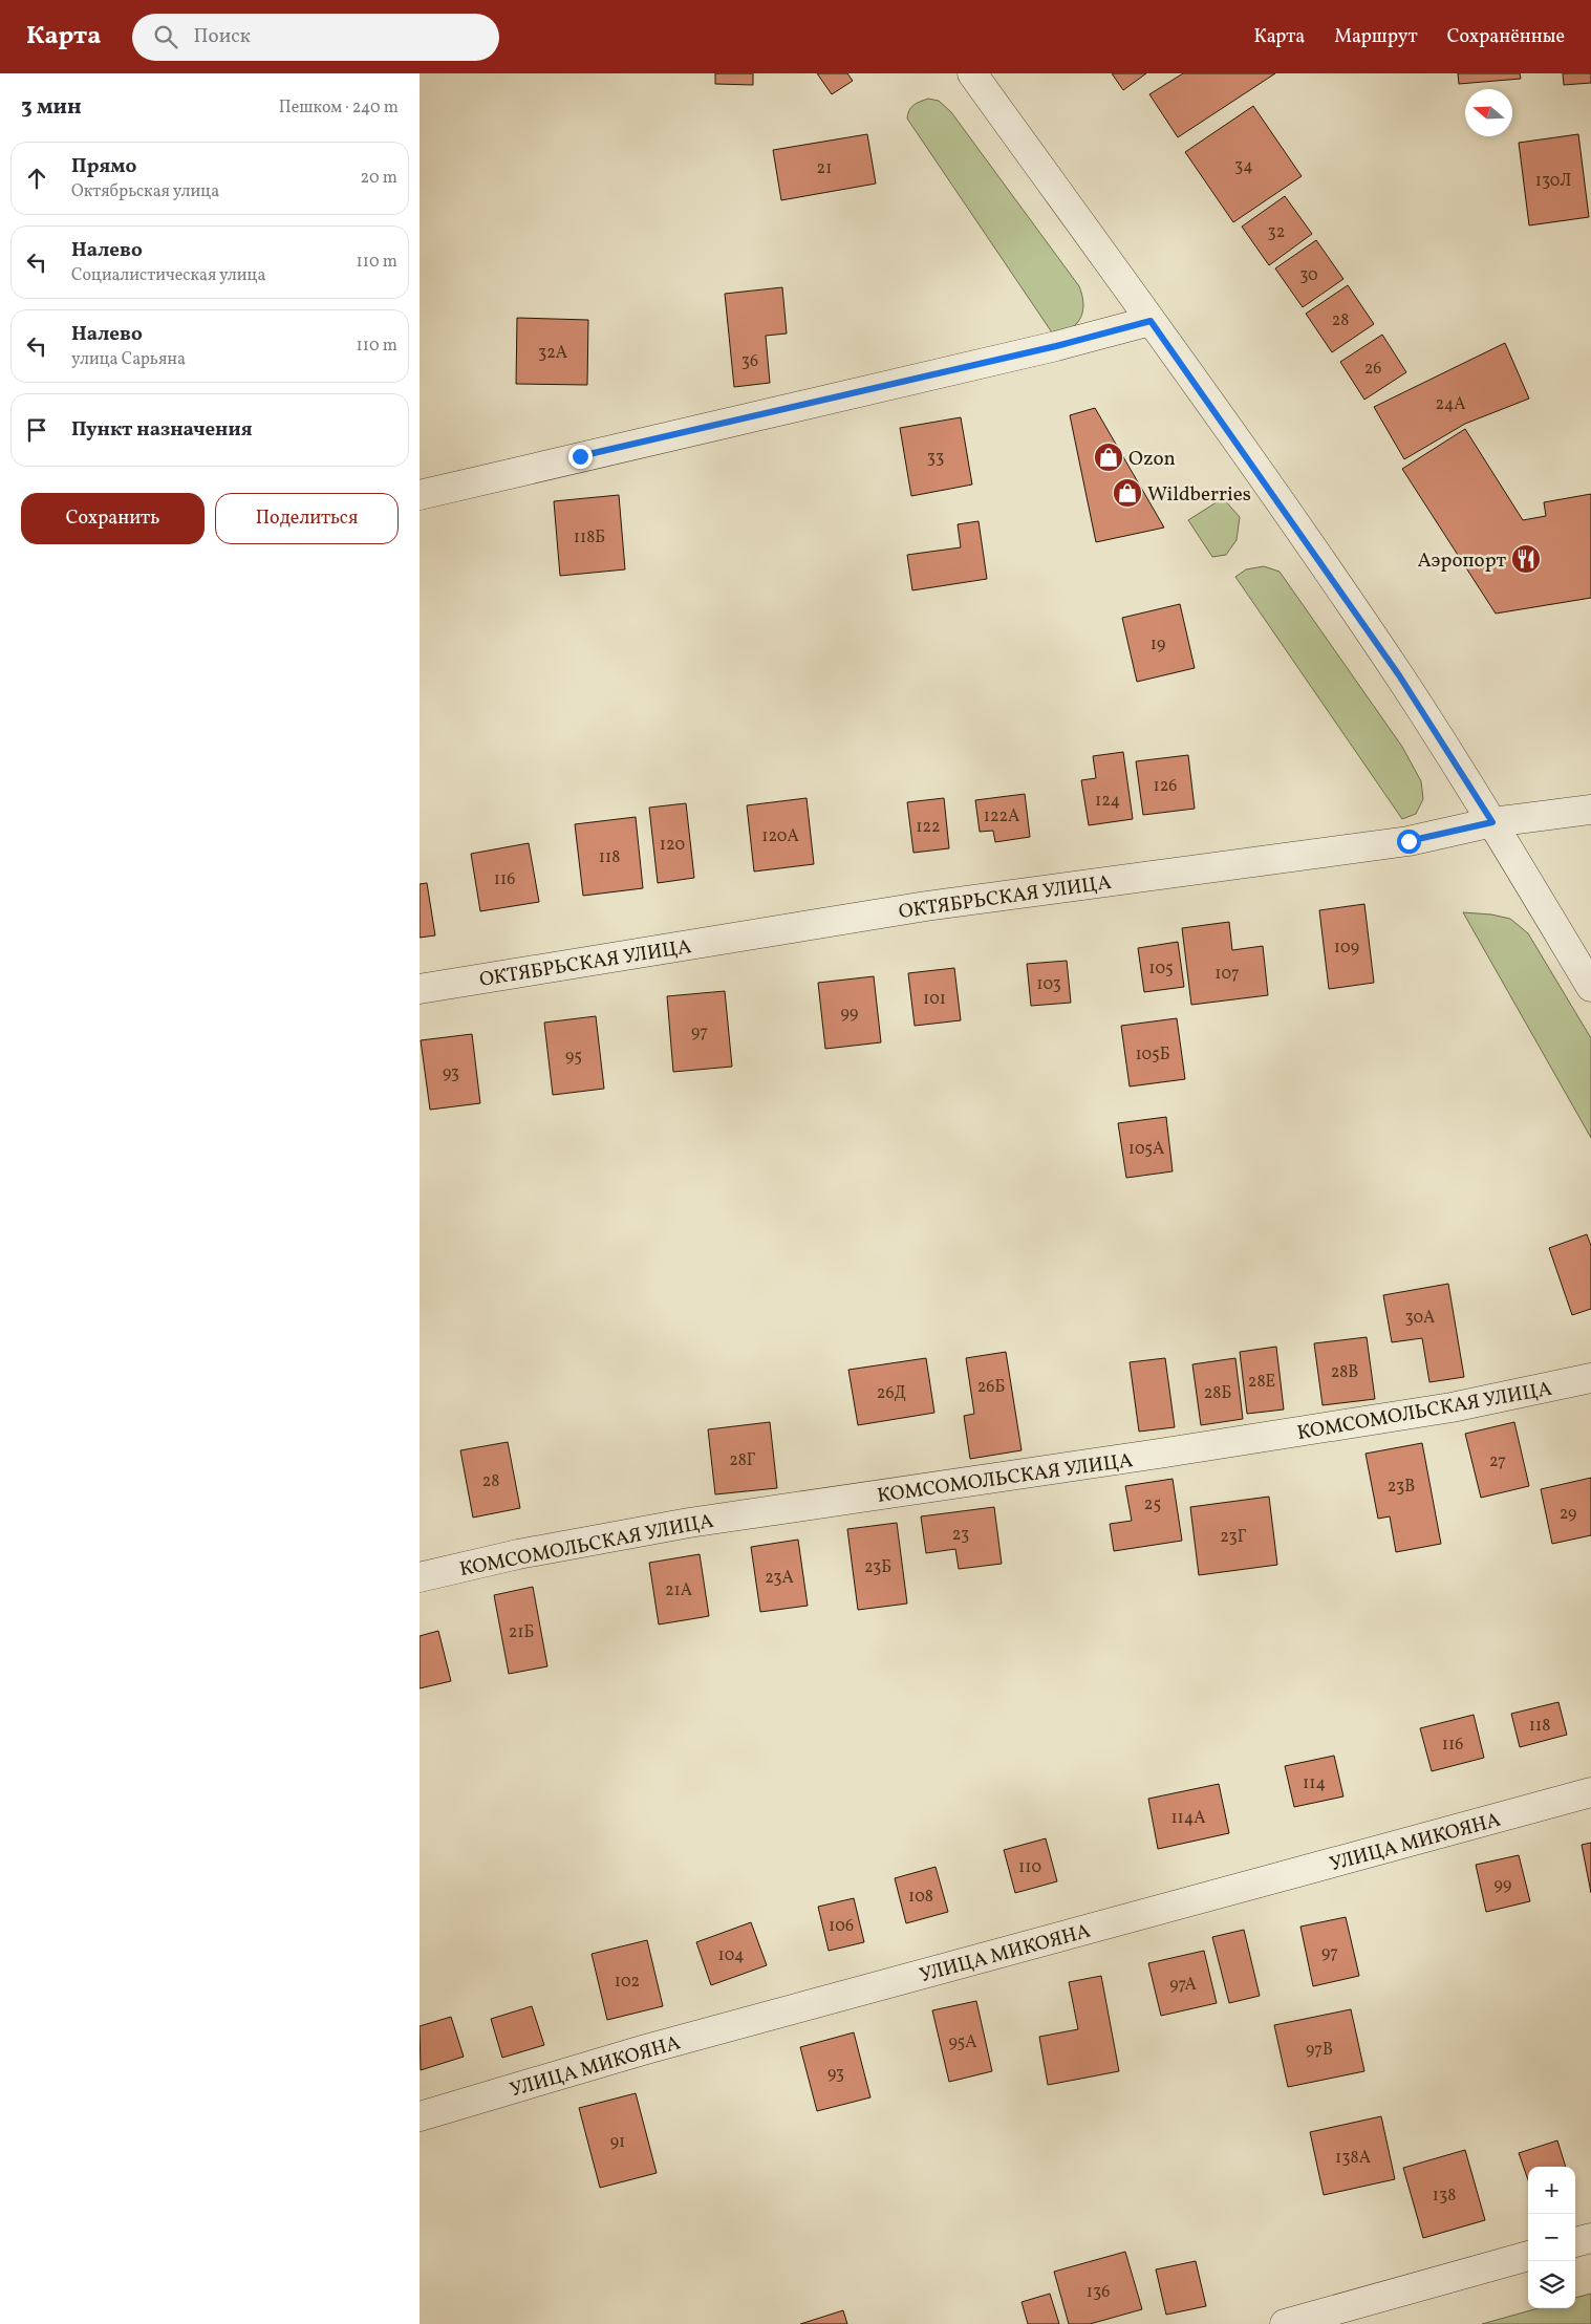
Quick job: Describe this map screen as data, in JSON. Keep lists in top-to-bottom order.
{
  "streets": {
    "street": ["ОКТЯБРЬСКАЯ УЛИЦА", "КОМСОМОЛЬСКАЯ УЛИЦА", "УЛИЦА МИКОЯНА"]
  },
  "places": {
    "shop": ["Ozon", "Wildberries"],
    "restaurant": ["Аэропорт"]
  },
  "house_numbers": [
    "34",
    "21",
    "130Л",
    "32",
    "30",
    "28",
    "32А",
    "36",
    "26",
    "24А",
    "33",
    "118Б",
    "19",
    "126",
    "124",
    "122А",
    "122",
    "120А",
    "120",
    "118",
    "116",
    "109",
    "105",
    "107",
    "103",
    "101",
    "99",
    "97",
    "105Б",
    "95",
    "93",
    "105А",
    "30А",
    "28В",
    "28Е",
    "26Б",
    "26Д",
    "28Б",
    "28Г",
    "27",
    "28",
    "23В",
    "25",
    "29",
    "23",
    "23Г",
    "23Б",
    "23А",
    "21А",
    "21Б",
    "118",
    "116",
    "114",
    "114А",
    "110",
    "99",
    "108",
    "106",
    "97",
    "104",
    "102",
    "97А",
    "95А",
    "97В",
    "93",
    "91",
    "138А",
    "138",
    "136"
  ],
  "north": "left",
  "page": {
    "header": "Карта",
    "search": "Поиск",
    "nav": ["Карта", "Маршрут", "Сохранённые"],
    "heading": ["3 мин", "Пешком · 240 m"],
    "list": [
      ["Прямо", "Октябрьская улица", "20 m"],
      ["Налево", "Социалистическая улица", "110 m"],
      ["Налево", "улица Сарьяна", "110 m"],
      "Пункт назначения"
    ],
    "buttons": ["Сохранить", "Поделиться"],
    "map_buttons": ["+", "−"]
  }
}
